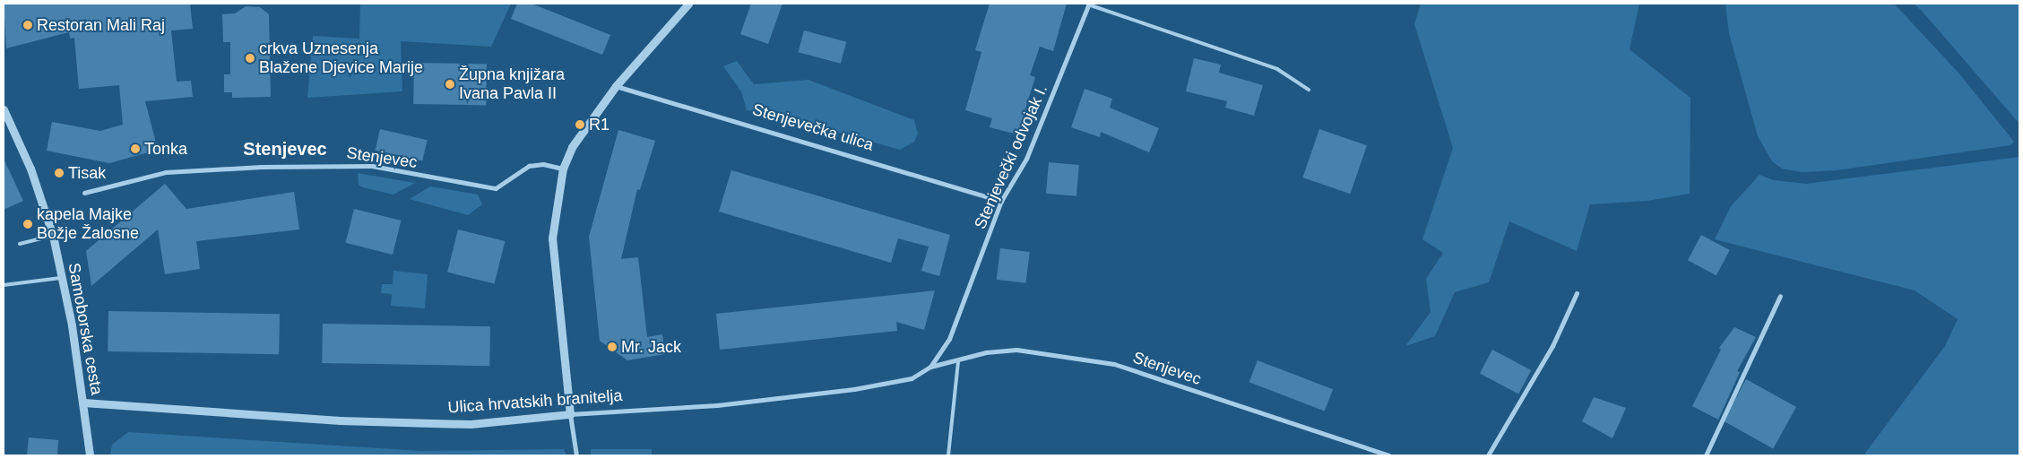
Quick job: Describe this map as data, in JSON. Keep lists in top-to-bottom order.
{
  "streets": {
    "street": [
      "Stenjevečka ulica",
      "Stenjevečki odvojak I.",
      "Stenjevec",
      "Samoborska cesta",
      "Ulica hrvatskih branitelja"
    ]
  },
  "crossings": [
    ["Stenjevečka ulica", "Stenjevečki odvojak I."],
    ["Stenjevečki odvojak I.", "Stenjevec"],
    ["Stenjevečki odvojak I.", "Ulica hrvatskih branitelja"],
    ["Stenjevec", "Ulica hrvatskih branitelja"],
    ["Samoborska cesta", "Ulica hrvatskih branitelja"]
  ],
  "districts": ["Stenjevec"],
  "places": [
    "Restoran Mali Raj",
    "crkva Uznesenja Blažene Djevice Marije",
    "Župna knjižara Ivana Pavla II",
    "R1",
    "Tonka",
    "Tisak",
    "kapela Majke Božje Žalosne",
    "Mr. Jack"
  ]
}
